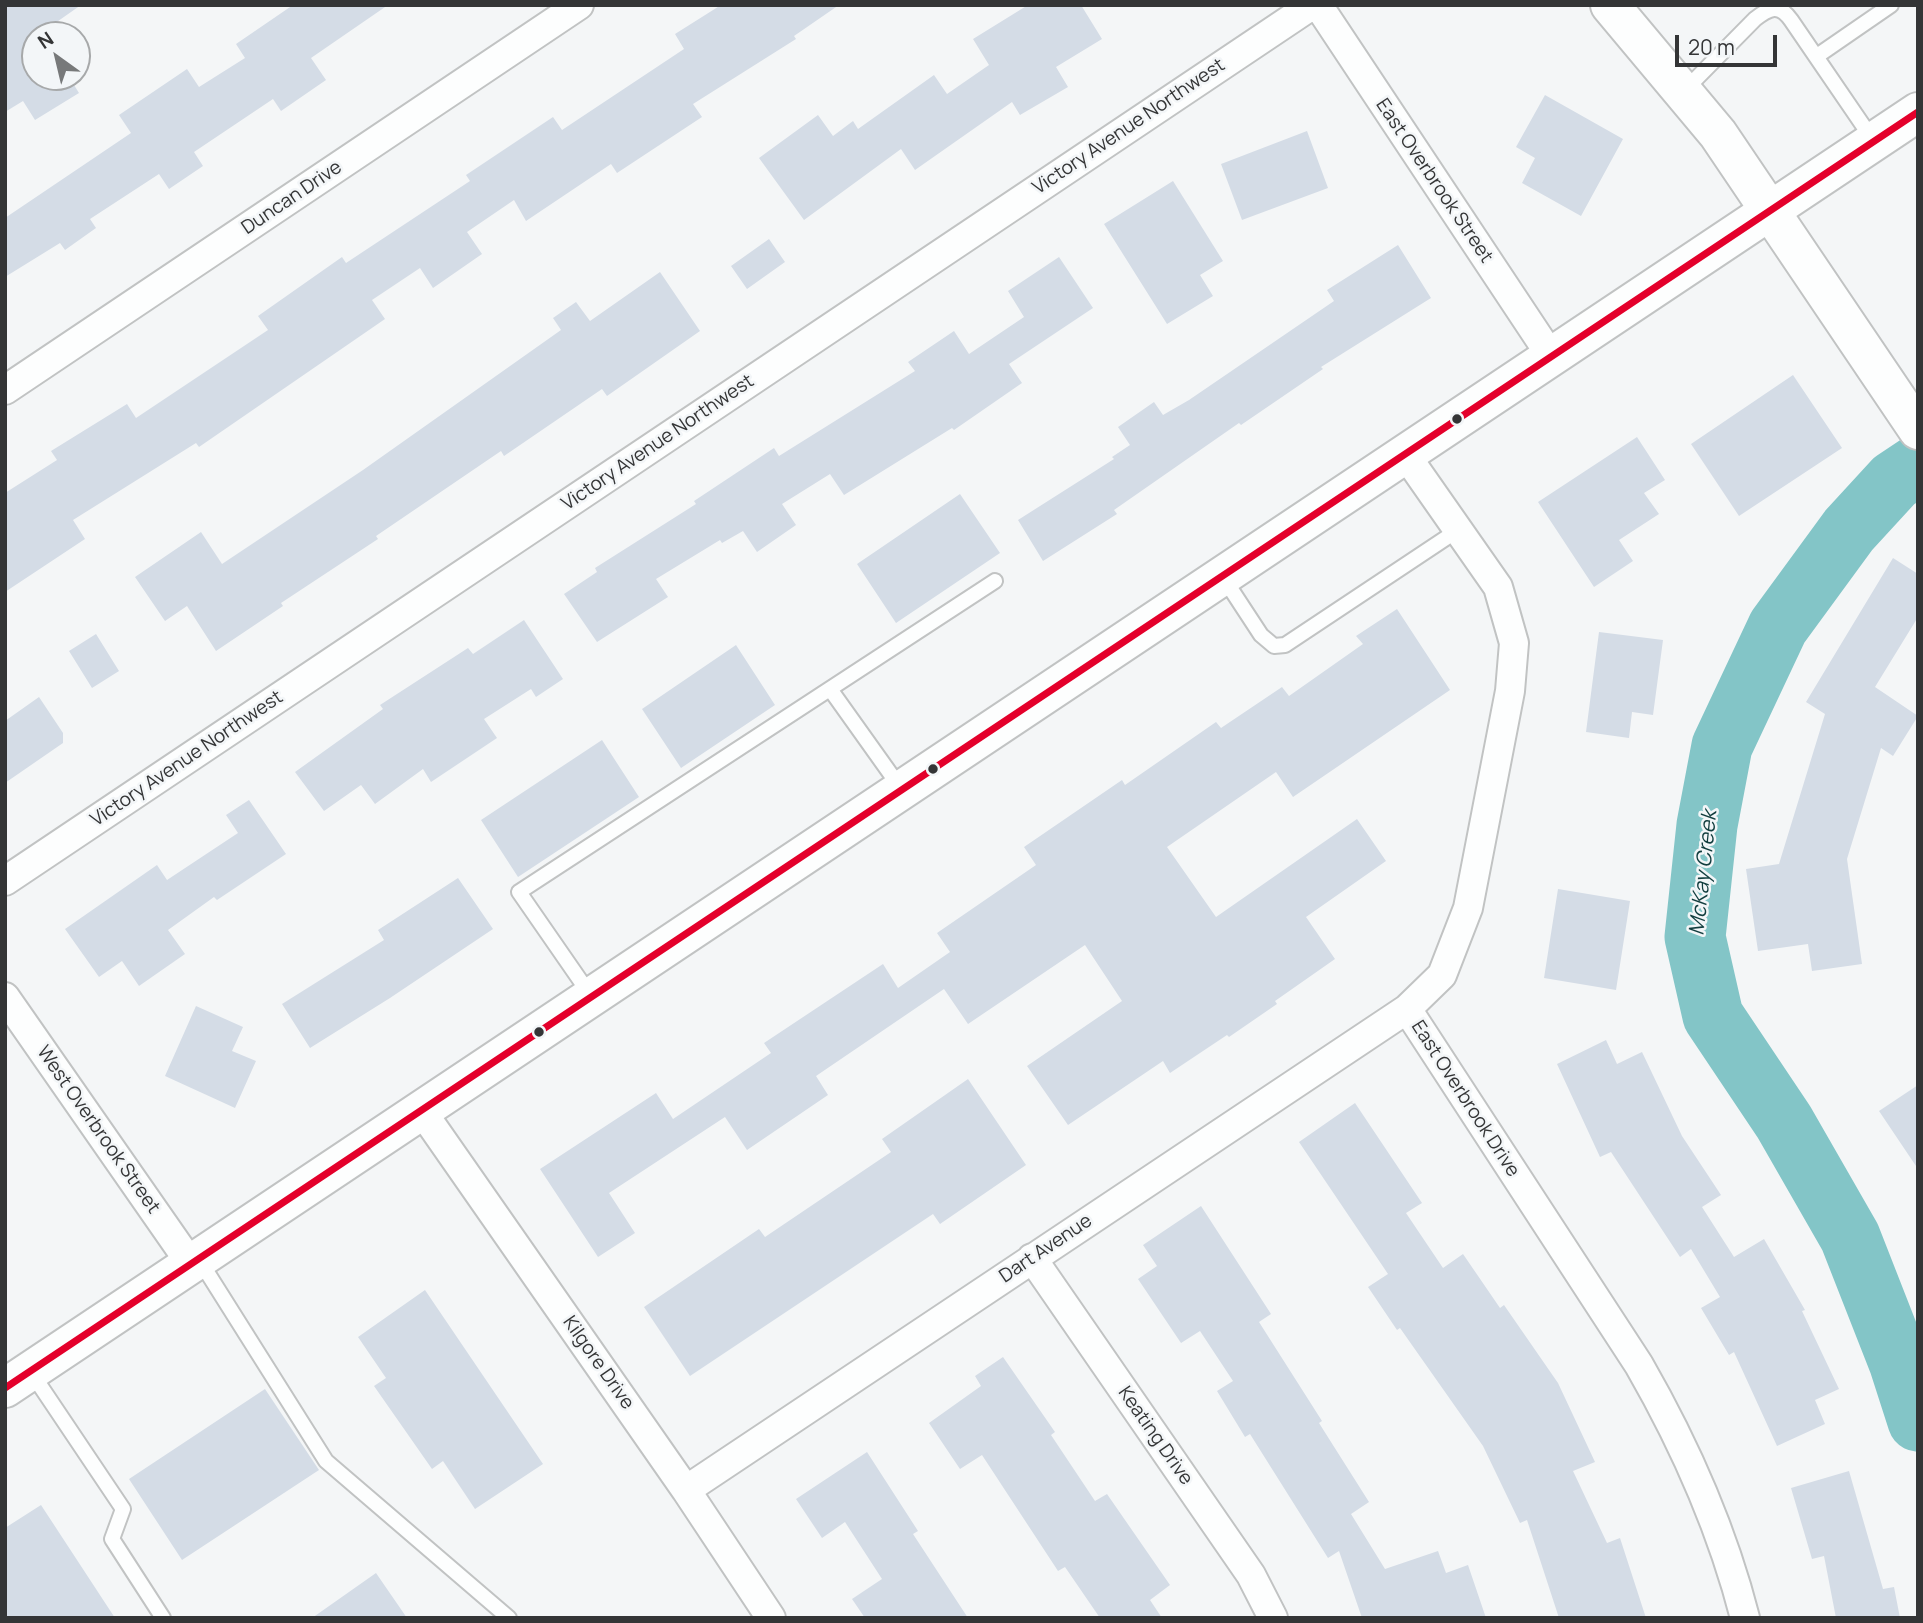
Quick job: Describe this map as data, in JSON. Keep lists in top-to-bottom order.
{
  "streets": {
    "street": [
      "Victory Avenue Northwest",
      "East Overbrook Street",
      "Duncan Drive",
      "East Overbrook Drive",
      "West Overbrook Street",
      "Dart Avenue",
      "Kilgore Drive",
      "Keating Drive"
    ]
  },
  "crossings": [
    ["East Overbrook Drive", "Dart Avenue"],
    ["Dart Avenue", "Kilgore Drive"],
    ["Dart Avenue", "Keating Drive"]
  ],
  "water": ["McKay Creek"],
  "scale_bar": "20 m",
  "north": "top left"
}
